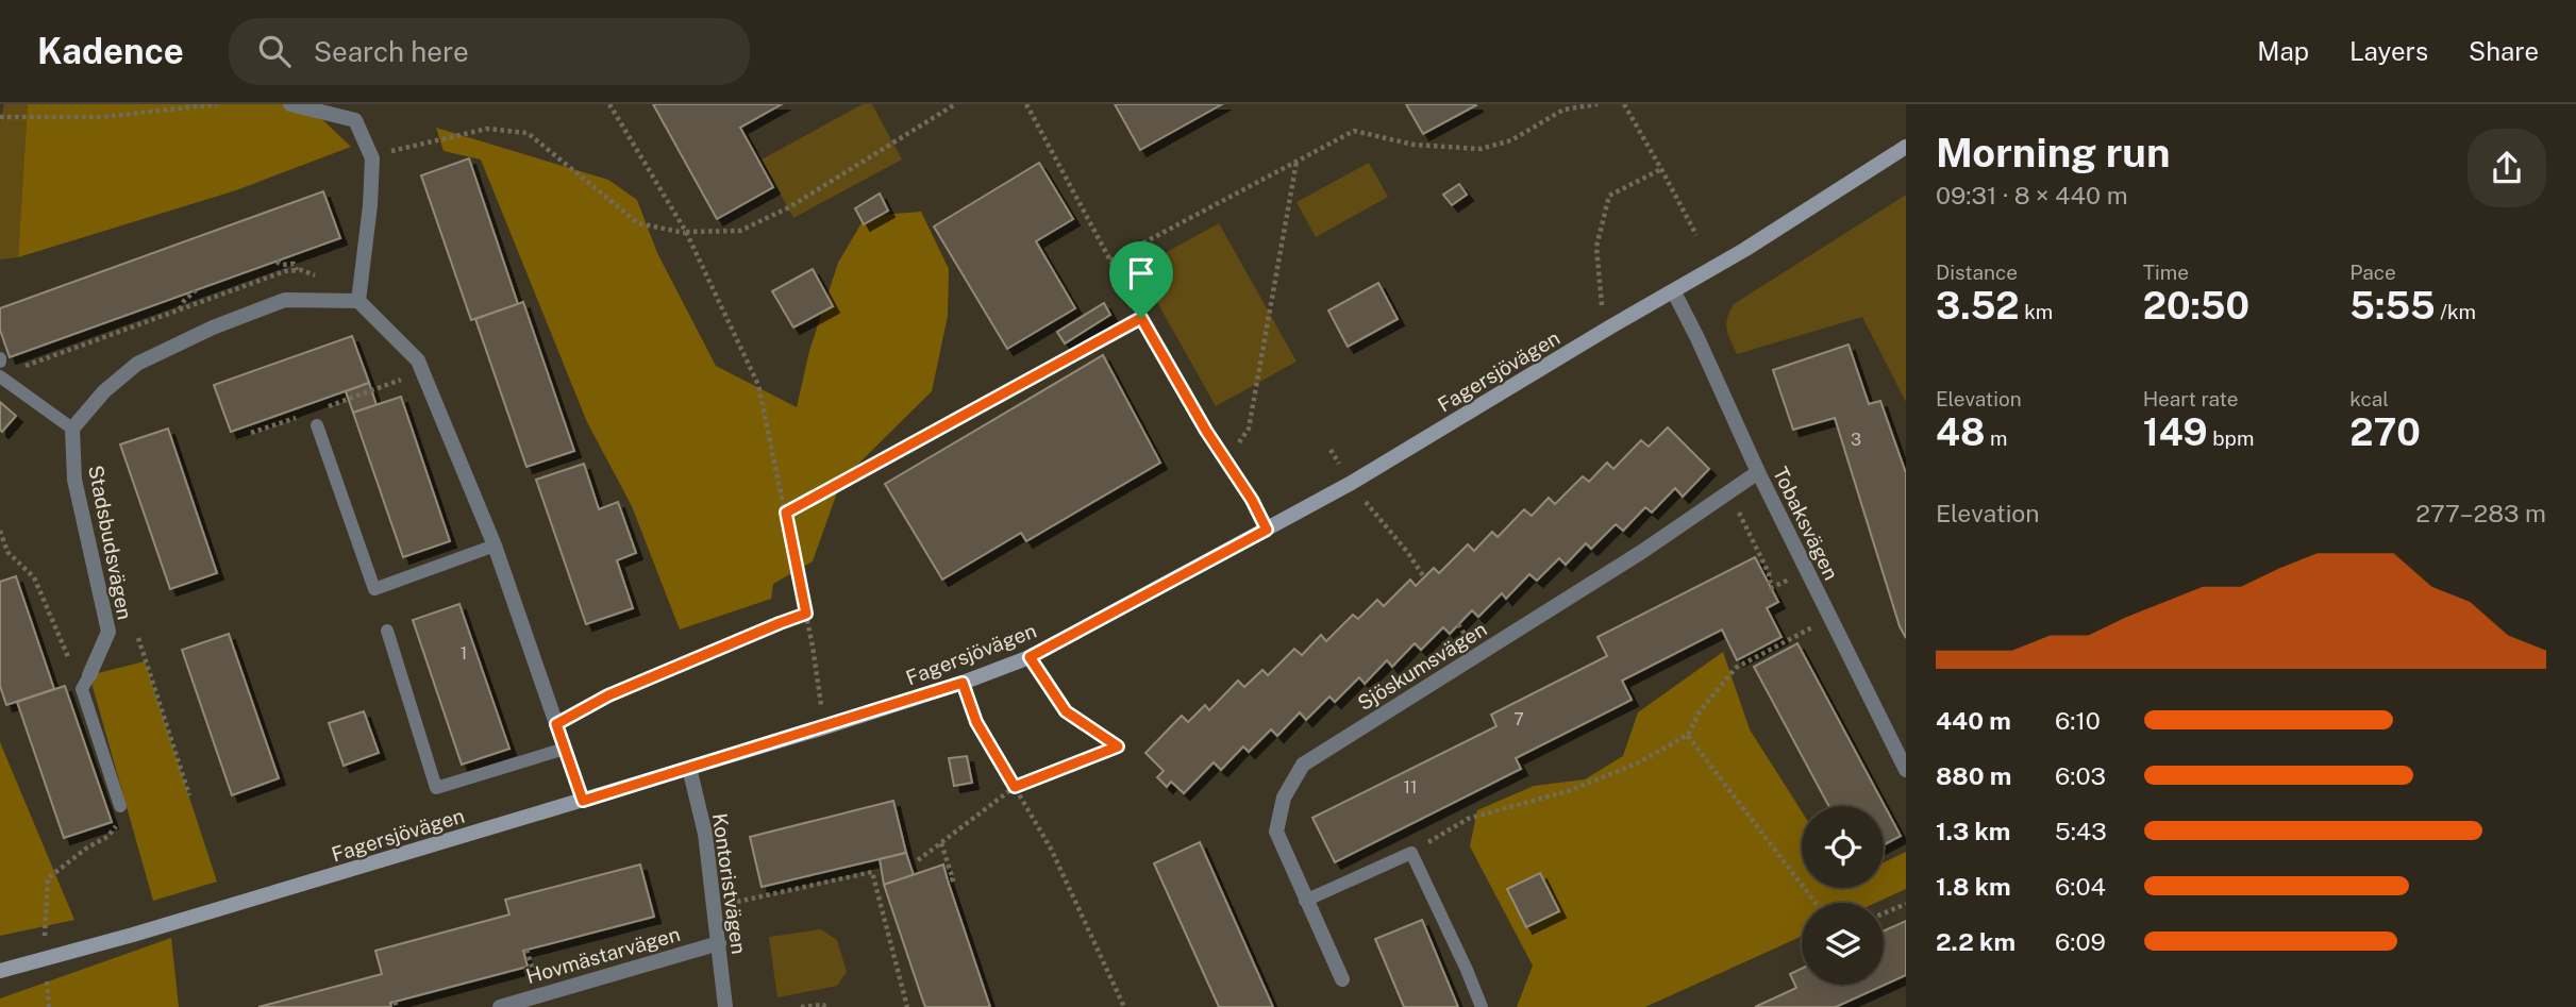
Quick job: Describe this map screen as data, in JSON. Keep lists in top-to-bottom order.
{
  "streets": {
    "street": [
      "Fagersjövägen",
      "Tobaksvägen",
      "Stadsbudsvägen",
      "Sjöskumsvägen",
      "Kontoristvägen",
      "Hovmästarvägen"
    ]
  },
  "crossings": [
    ["Fagersjövägen", "Tobaksvägen"],
    ["Fagersjövägen", "Kontoristvägen"],
    ["Tobaksvägen", "Sjöskumsvägen"],
    ["Kontoristvägen", "Hovmästarvägen"]
  ],
  "house_numbers": [
    "3",
    "1",
    "7",
    "11"
  ],
  "page": {
    "header": "Kadence",
    "search": "Search here",
    "nav": ["Map", "Layers", "Share"],
    "heading": ["Morning run", "09:31 · 8 × 440 m"],
    "stats": [
      ["Distance", "3.52 km"],
      ["Time", "20:50"],
      ["Pace", "5:55 /km"],
      ["Elevation", "48 m"],
      ["Heart rate", "149 bpm"],
      ["kcal", "270"]
    ],
    "chart": ["Elevation", "277–283 m"],
    "list": [
      {
        "name": "440 m",
        "note": "6:10"
      },
      {
        "name": "880 m",
        "note": "6:03"
      },
      {
        "name": "1.3 km",
        "note": "5:43"
      },
      {
        "name": "1.8 km",
        "note": "6:04"
      },
      {
        "name": "2.2 km",
        "note": "6:09"
      }
    ]
  }
}
